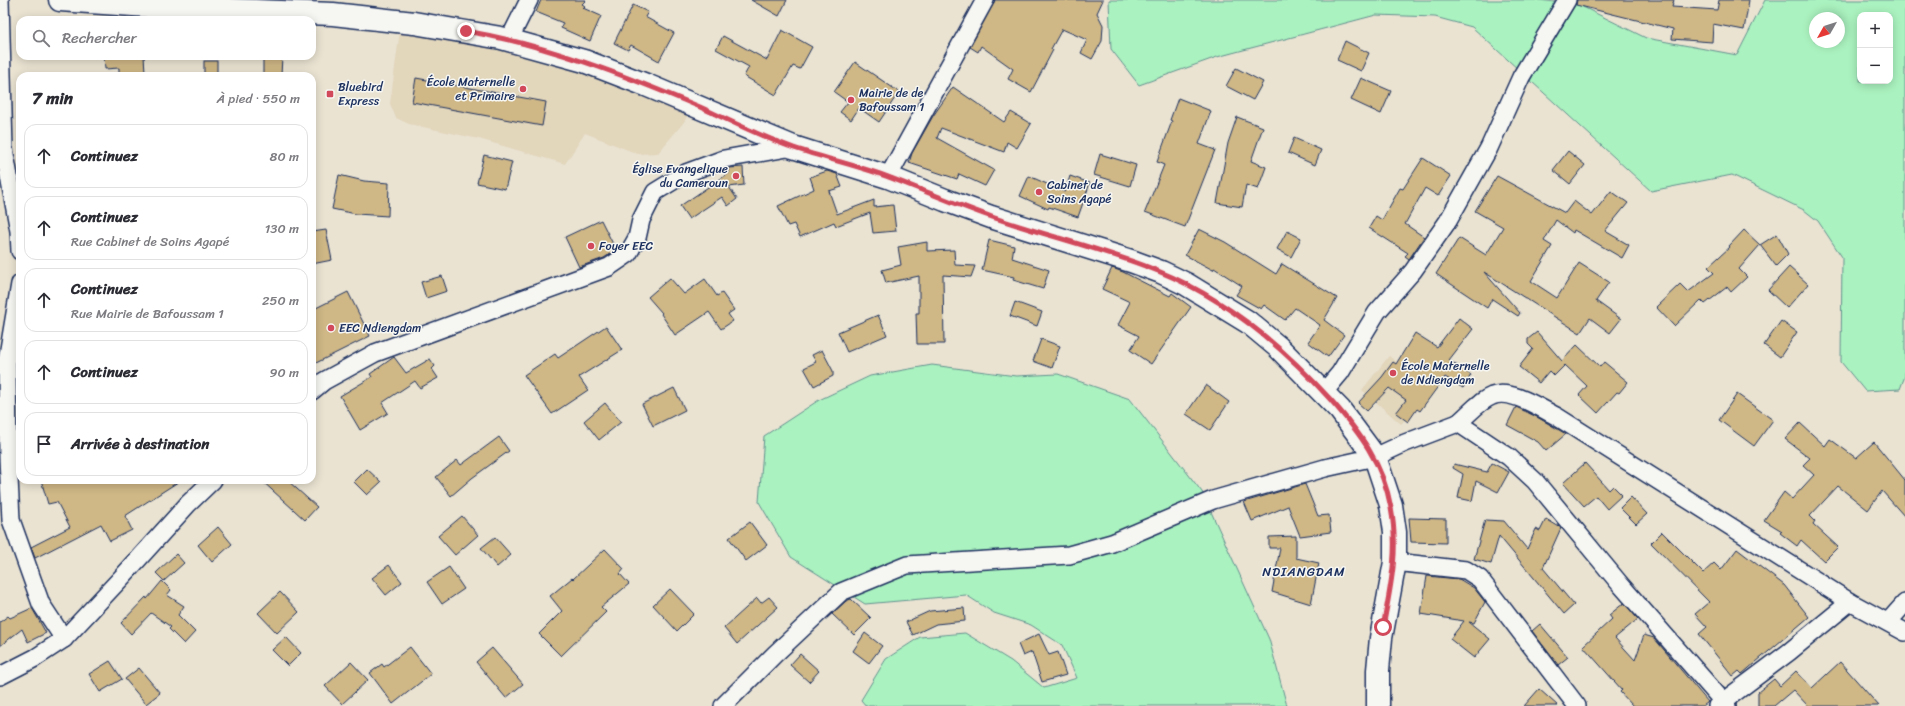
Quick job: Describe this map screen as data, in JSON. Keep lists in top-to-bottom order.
{
  "districts": ["NDIANGDAM"],
  "places": {
    "other": [
      "École Maternelle et Primaire",
      "Mairie de de Bafoussam 1",
      "Église Evangelique du Cameroun",
      "Cabinet de Soins Agapé",
      "Foyer EEC",
      "EEC Ndiengdam",
      "École Maternelle de Ndiengdam"
    ],
    "transit": ["Bluebird Express"]
  },
  "north": "bottom left",
  "page": {
    "map_buttons": ["+", "−"],
    "search": "Rechercher",
    "heading": ["7 min", "À pied · 550 m"],
    "list": [
      ["Continuez", "80 m"],
      ["Continuez", "Rue Cabinet de Soins Agapé", "130 m"],
      ["Continuez", "Rue Mairie de Bafoussam 1", "250 m"],
      ["Continuez", "90 m"],
      "Arrivée à destination"
    ]
  }
}
